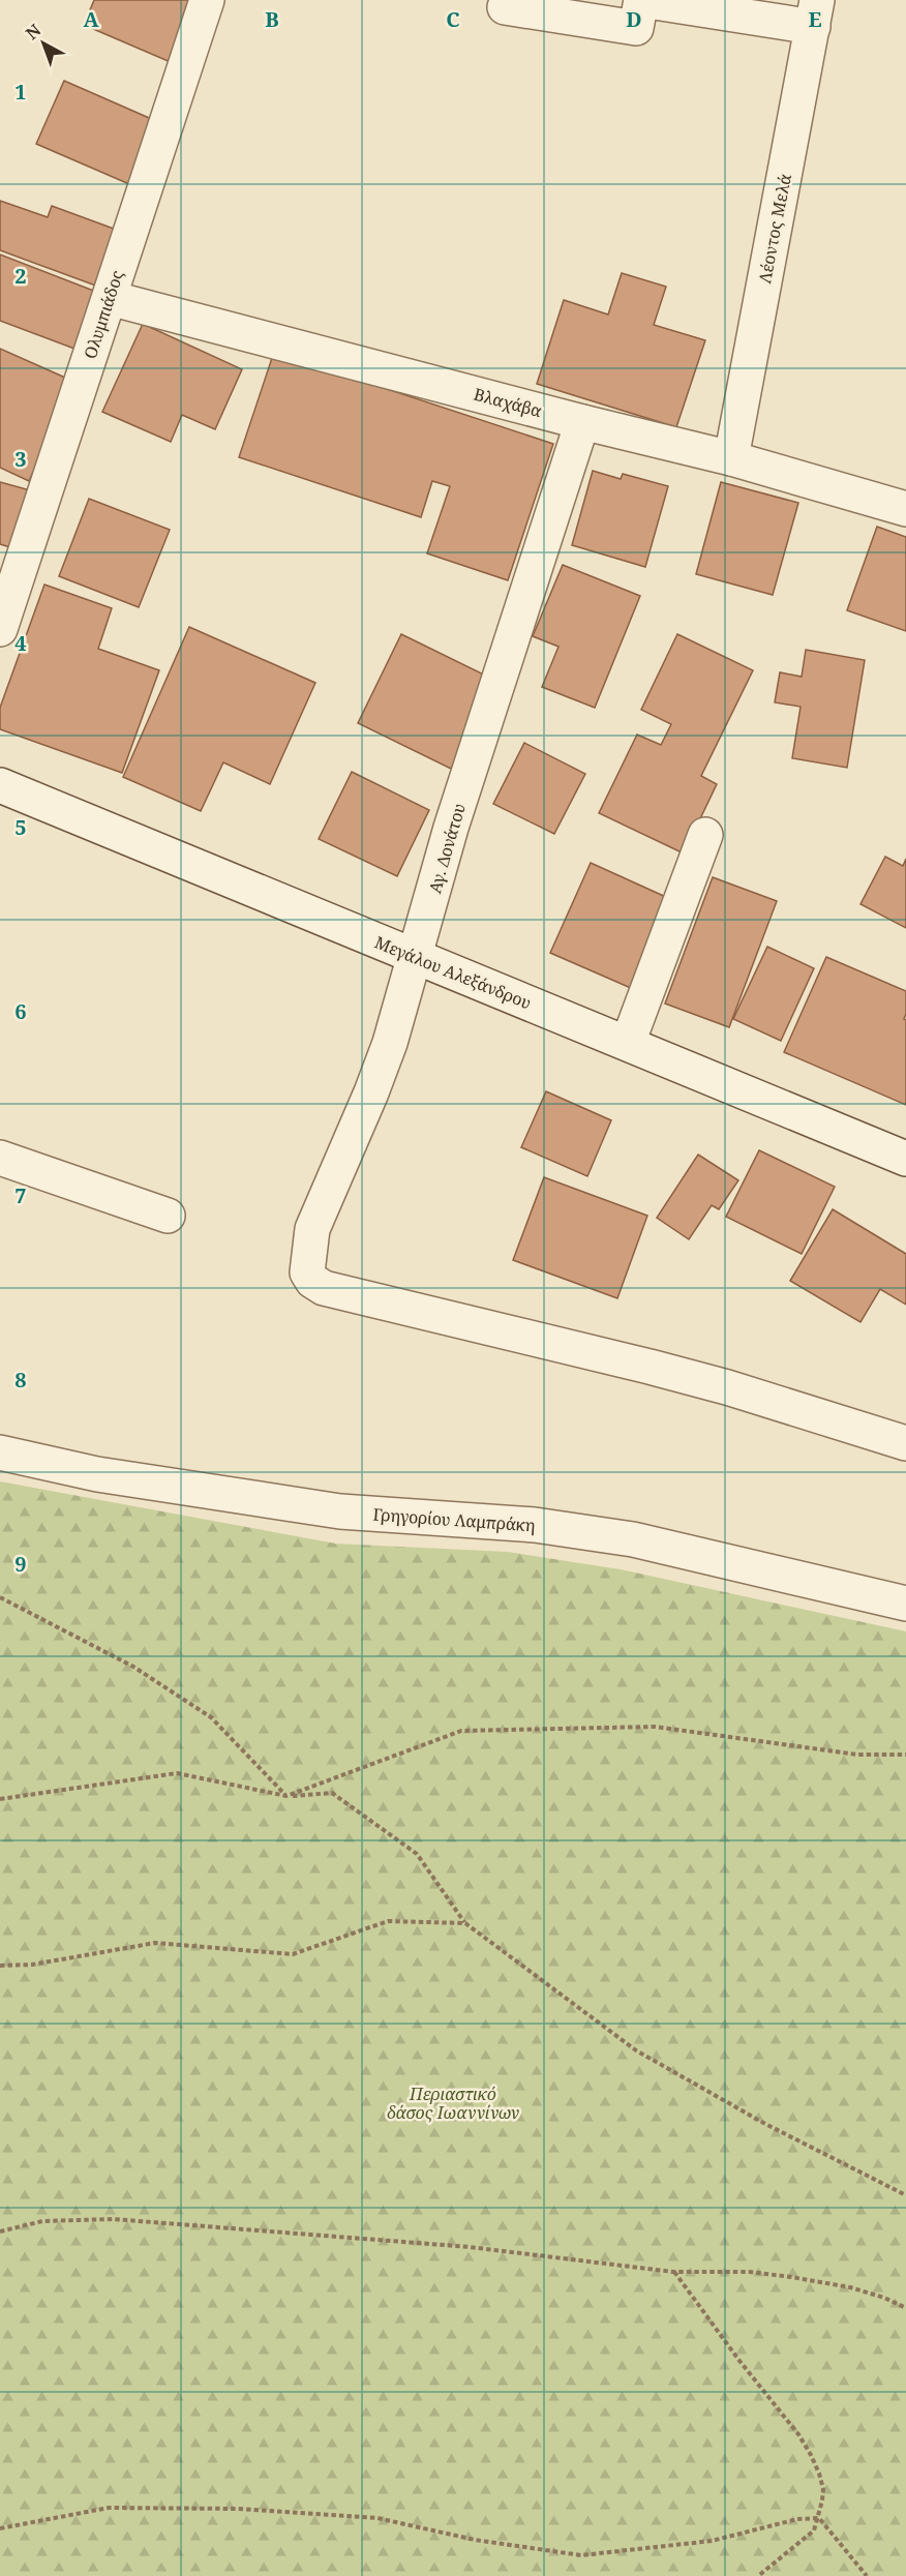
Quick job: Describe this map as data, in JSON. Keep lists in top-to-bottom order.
{
  "streets": {
    "street": [
      "Λέοντος Μελά",
      "Ολυμπιάδος",
      "Βλαχάβα",
      "Αγ. Δονάτου",
      "Μεγάλου Αλεξάνδρου",
      "Γρηγορίου Λαμπράκη"
    ]
  },
  "crossings": [
    ["Λέοντος Μελά", "Βλαχάβα"],
    ["Ολυμπιάδος", "Βλαχάβα"],
    ["Βλαχάβα", "Αγ. Δονάτου"],
    ["Αγ. Δονάτου", "Μεγάλου Αλεξάνδρου"]
  ],
  "parks": ["Περιαστικό δάσος Ιωαννίνων"],
  "north": "top left",
  "grid": {
    "columns": [
      "A",
      "B",
      "C",
      "D",
      "E"
    ],
    "rows": [
      "1",
      "2",
      "3",
      "4",
      "5",
      "6",
      "7",
      "8",
      "9"
    ]
  }
}
